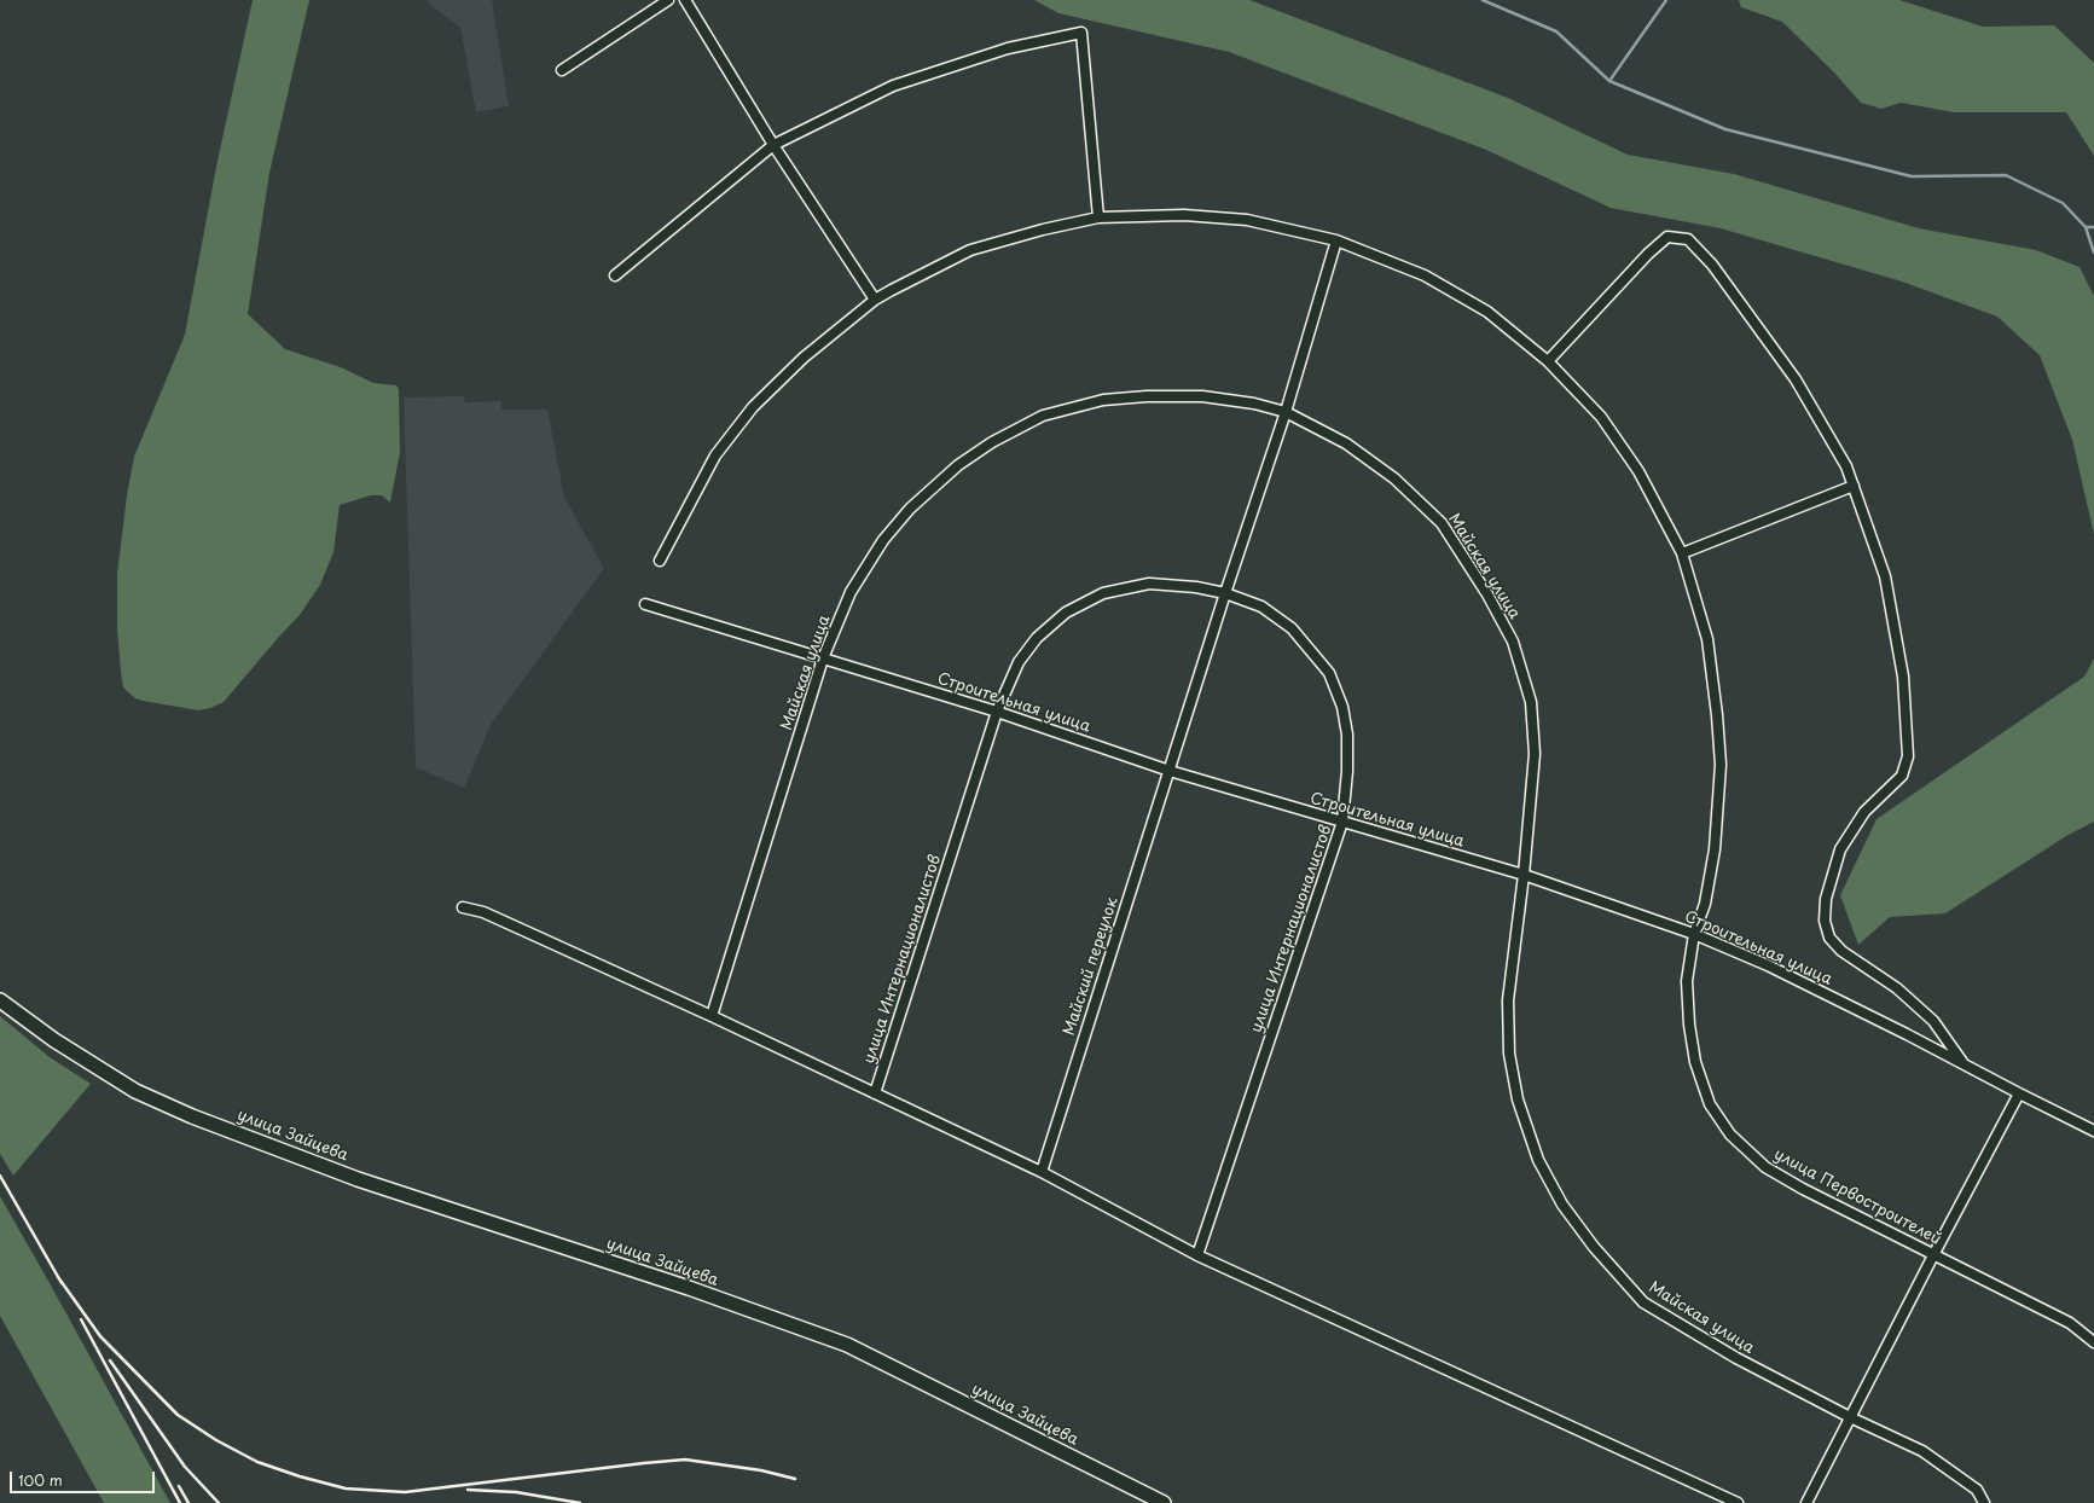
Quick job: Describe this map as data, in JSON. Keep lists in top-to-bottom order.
{
  "streets": {
    "street": [
      "Майская улица",
      "Строительная улица",
      "улица Интернационалистов",
      "Майский переулок",
      "улица Зайцева",
      "улица Первостроителей"
    ]
  },
  "crossings": [
    ["Майская улица", "Строительная улица"],
    ["Майская улица", "Майский переулок"],
    ["Строительная улица", "улица Интернационалистов"],
    ["Строительная улица", "Майский переулок"],
    ["Строительная улица", "улица Первостроителей"],
    ["улица Интернационалистов", "Майский переулок"],
    ["Майский переулок", "улица Первостроителей"]
  ],
  "scale_bar": "100 m"
}
